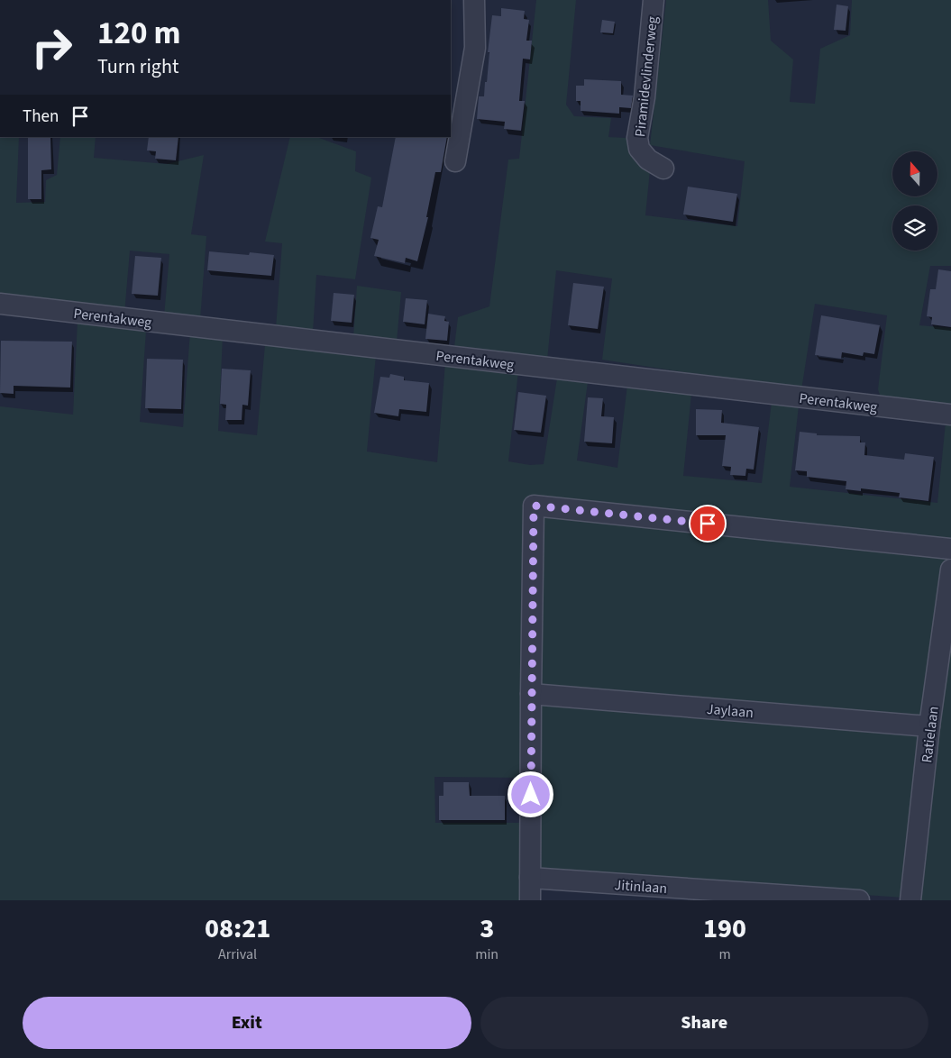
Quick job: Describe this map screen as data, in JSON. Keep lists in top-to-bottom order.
{
  "streets": {
    "street": [
      "Piramidevlinderweg",
      "Perentakweg",
      "Jaylaan",
      "Ratielaan",
      "Jitinlaan"
    ]
  },
  "crossings": [
    ["Jaylaan", "Ratielaan"]
  ],
  "north": "top",
  "page": {
    "turn": ["120 m", "Turn right"],
    "then": "Then",
    "eta": [
      "08:21",
      "Arrival",
      "3",
      "min",
      "190",
      "m"
    ],
    "buttons": ["Exit", "Share"]
  }
}
